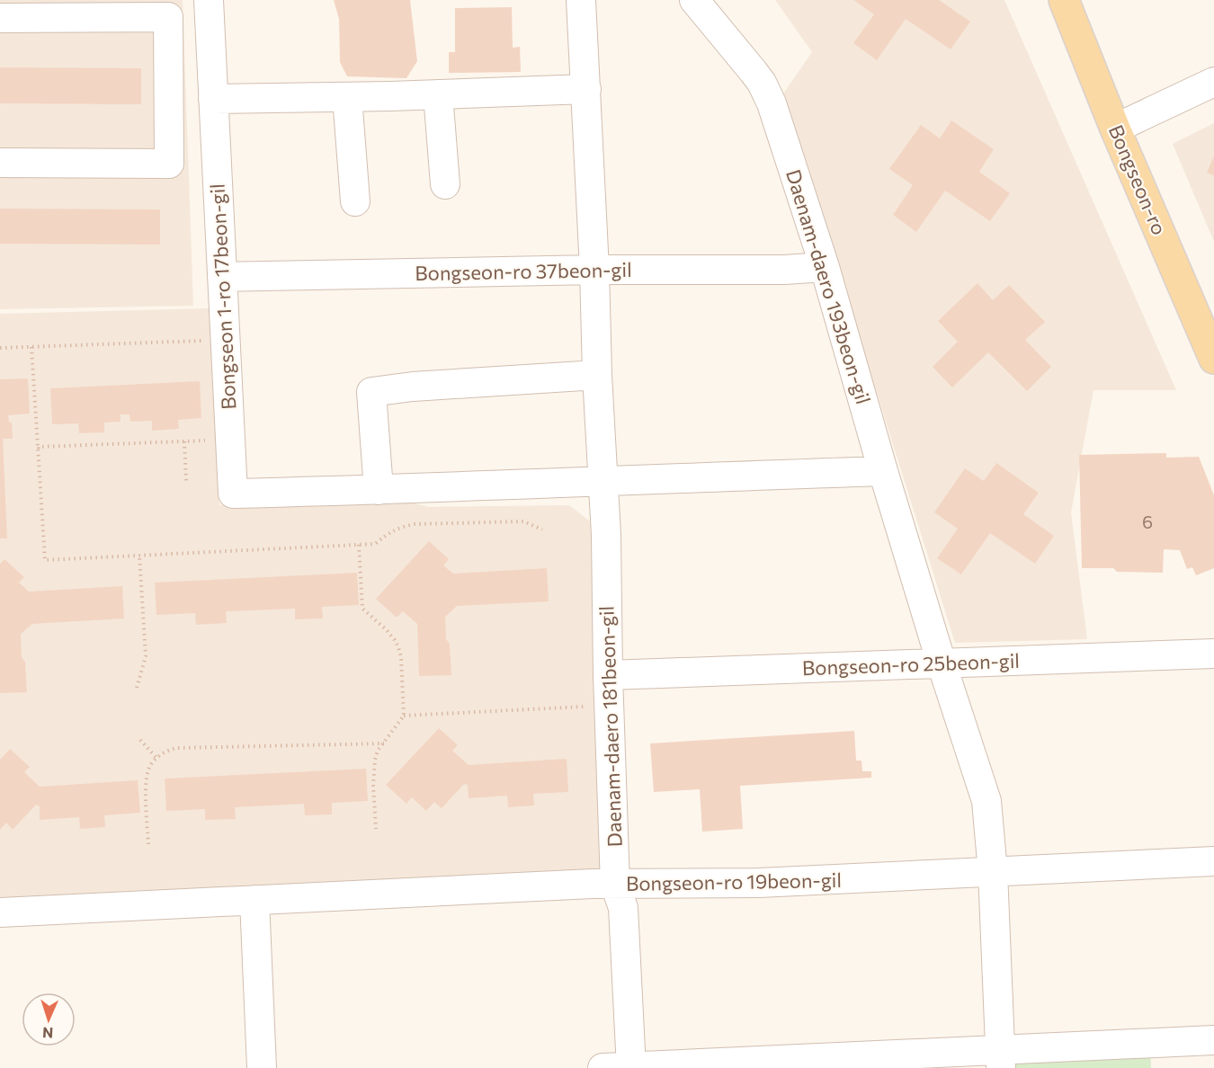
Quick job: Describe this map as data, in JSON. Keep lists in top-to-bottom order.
{
  "streets": {
    "main road": ["Bongseon-ro"],
    "street": [
      "Bongseon-ro 37beon-gil",
      "Daenam-daero 193beon-gil",
      "Bongseon 1-ro 17beon-gil",
      "Bongseon-ro 25beon-gil",
      "Daenam-daero 181beon-gil",
      "Bongseon-ro 19beon-gil"
    ]
  },
  "crossings": [
    ["Bongseon-ro 37beon-gil", "Daenam-daero 193beon-gil"],
    ["Bongseon-ro 37beon-gil", "Bongseon 1-ro 17beon-gil"],
    ["Bongseon-ro 37beon-gil", "Daenam-daero 181beon-gil"],
    ["Daenam-daero 193beon-gil", "Bongseon-ro 25beon-gil"],
    ["Daenam-daero 193beon-gil", "Bongseon-ro 19beon-gil"],
    ["Bongseon-ro 25beon-gil", "Daenam-daero 181beon-gil"],
    ["Daenam-daero 181beon-gil", "Bongseon-ro 19beon-gil"]
  ],
  "house_numbers": ["6"],
  "north": "bottom"
}
